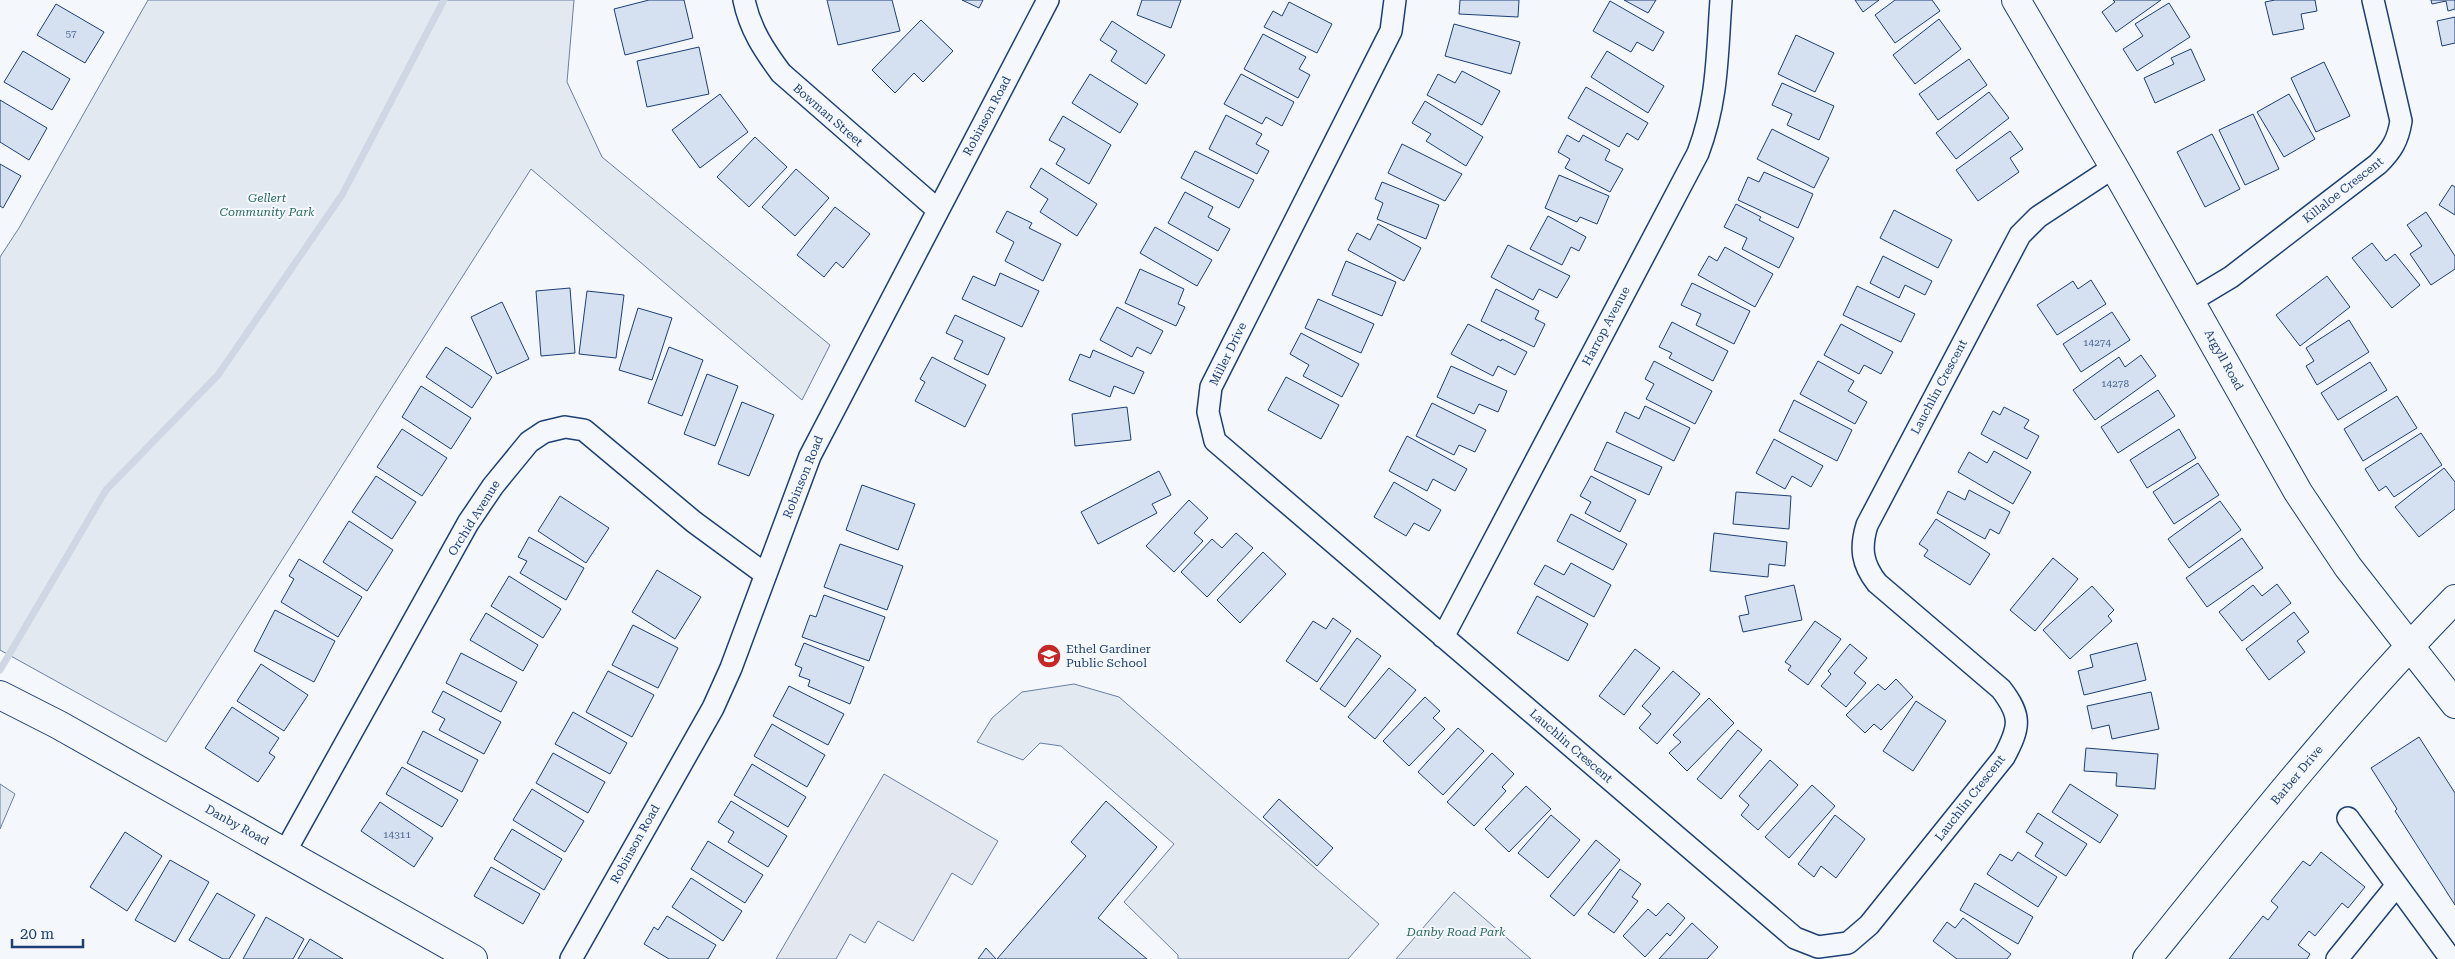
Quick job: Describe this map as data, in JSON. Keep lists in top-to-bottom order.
{
  "streets": {
    "street": [
      "Bowman Street",
      "Robinson Road",
      "Killaloe Crescent",
      "Harrop Avenue",
      "Miller Drive",
      "Argyll Road",
      "Lauchlin Crescent",
      "Orchid Avenue",
      "Barber Drive",
      "Danby Road"
    ]
  },
  "crossings": [
    ["Bowman Street", "Robinson Road"],
    ["Robinson Road", "Orchid Avenue"],
    ["Killaloe Crescent", "Argyll Road"],
    ["Harrop Avenue", "Miller Drive"],
    ["Harrop Avenue", "Lauchlin Crescent"],
    ["Miller Drive", "Lauchlin Crescent"],
    ["Argyll Road", "Lauchlin Crescent"],
    ["Argyll Road", "Barber Drive"],
    ["Orchid Avenue", "Danby Road"]
  ],
  "parks": ["Gellert Community Park", "Danby Road Park"],
  "places": {
    "school or university": ["Ethel Gardiner Public School"]
  },
  "house_numbers": [
    "57",
    "14274",
    "14278",
    "14311"
  ],
  "scale_bar": "20 m"
}
